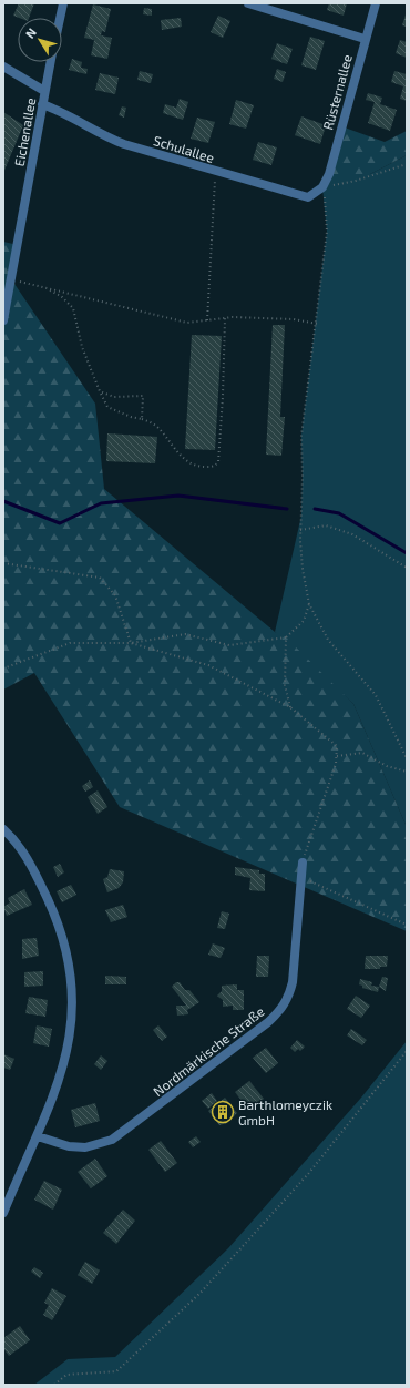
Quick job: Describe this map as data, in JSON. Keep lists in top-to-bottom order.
{
  "streets": {
    "street": [
      "Rüsternallee",
      "Eichenallee",
      "Schulallee",
      "Nordmärkische Straße"
    ]
  },
  "crossings": [
    ["Rüsternallee", "Schulallee"],
    ["Eichenallee", "Schulallee"]
  ],
  "places": {
    "building": ["Barthlomeyczik GmbH"]
  },
  "north": "top left"
}
